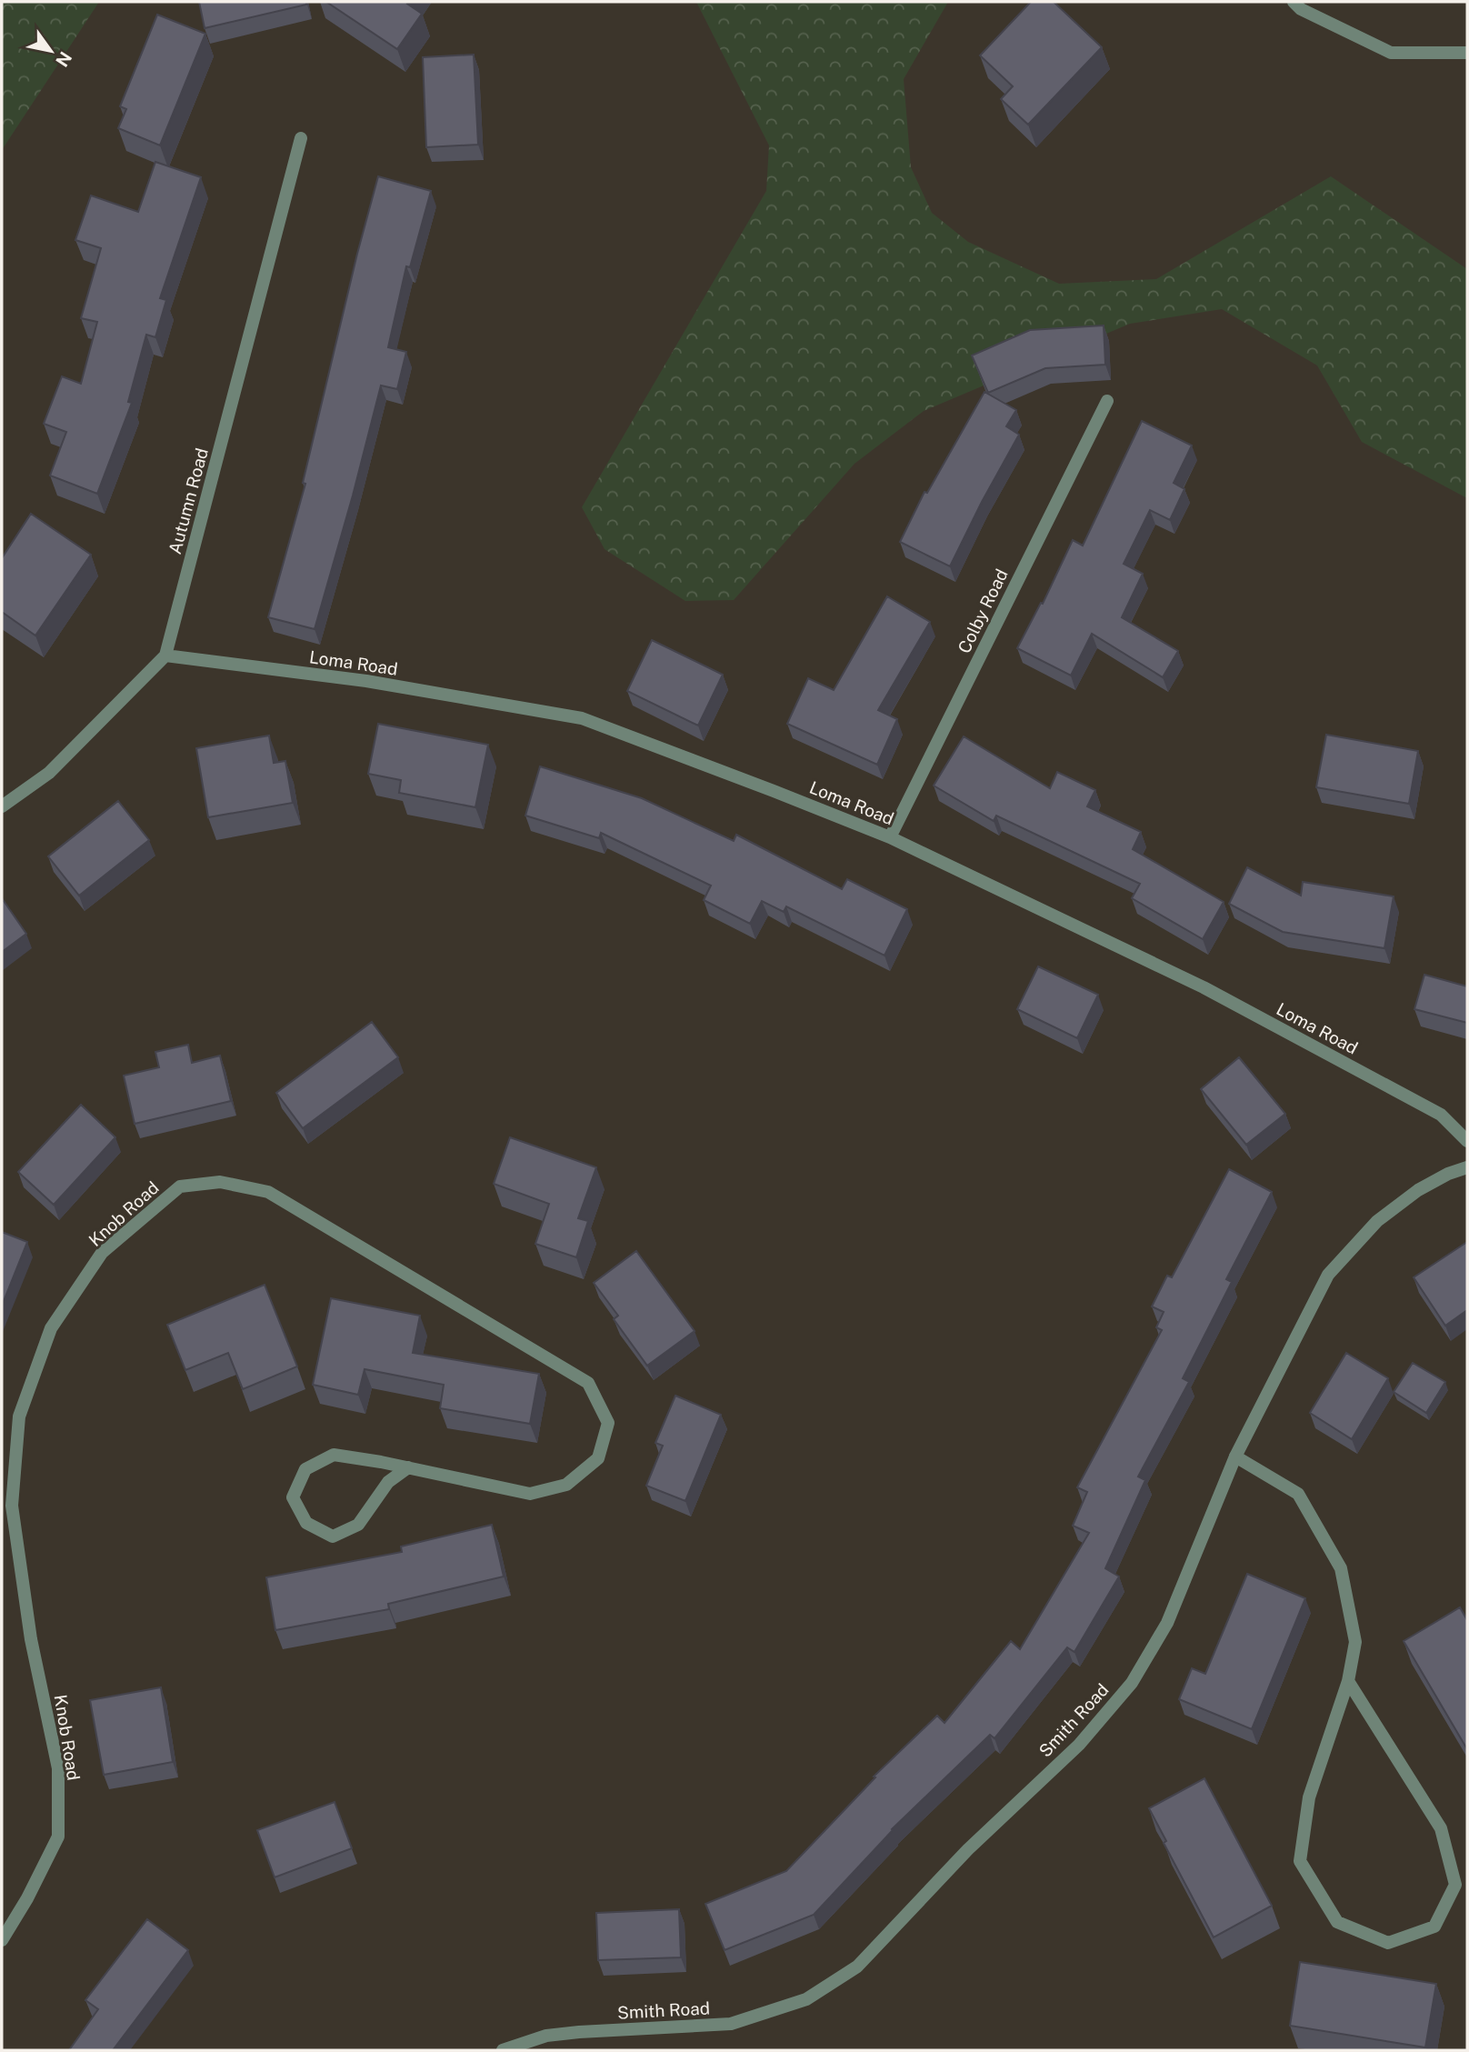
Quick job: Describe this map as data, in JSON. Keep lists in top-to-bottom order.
{
  "streets": {
    "street": [
      "Autumn Road",
      "Colby Road",
      "Loma Road",
      "Knob Road",
      "Smith Road"
    ]
  },
  "crossings": [
    ["Autumn Road", "Loma Road"],
    ["Colby Road", "Loma Road"]
  ],
  "north": "bottom right"
}
